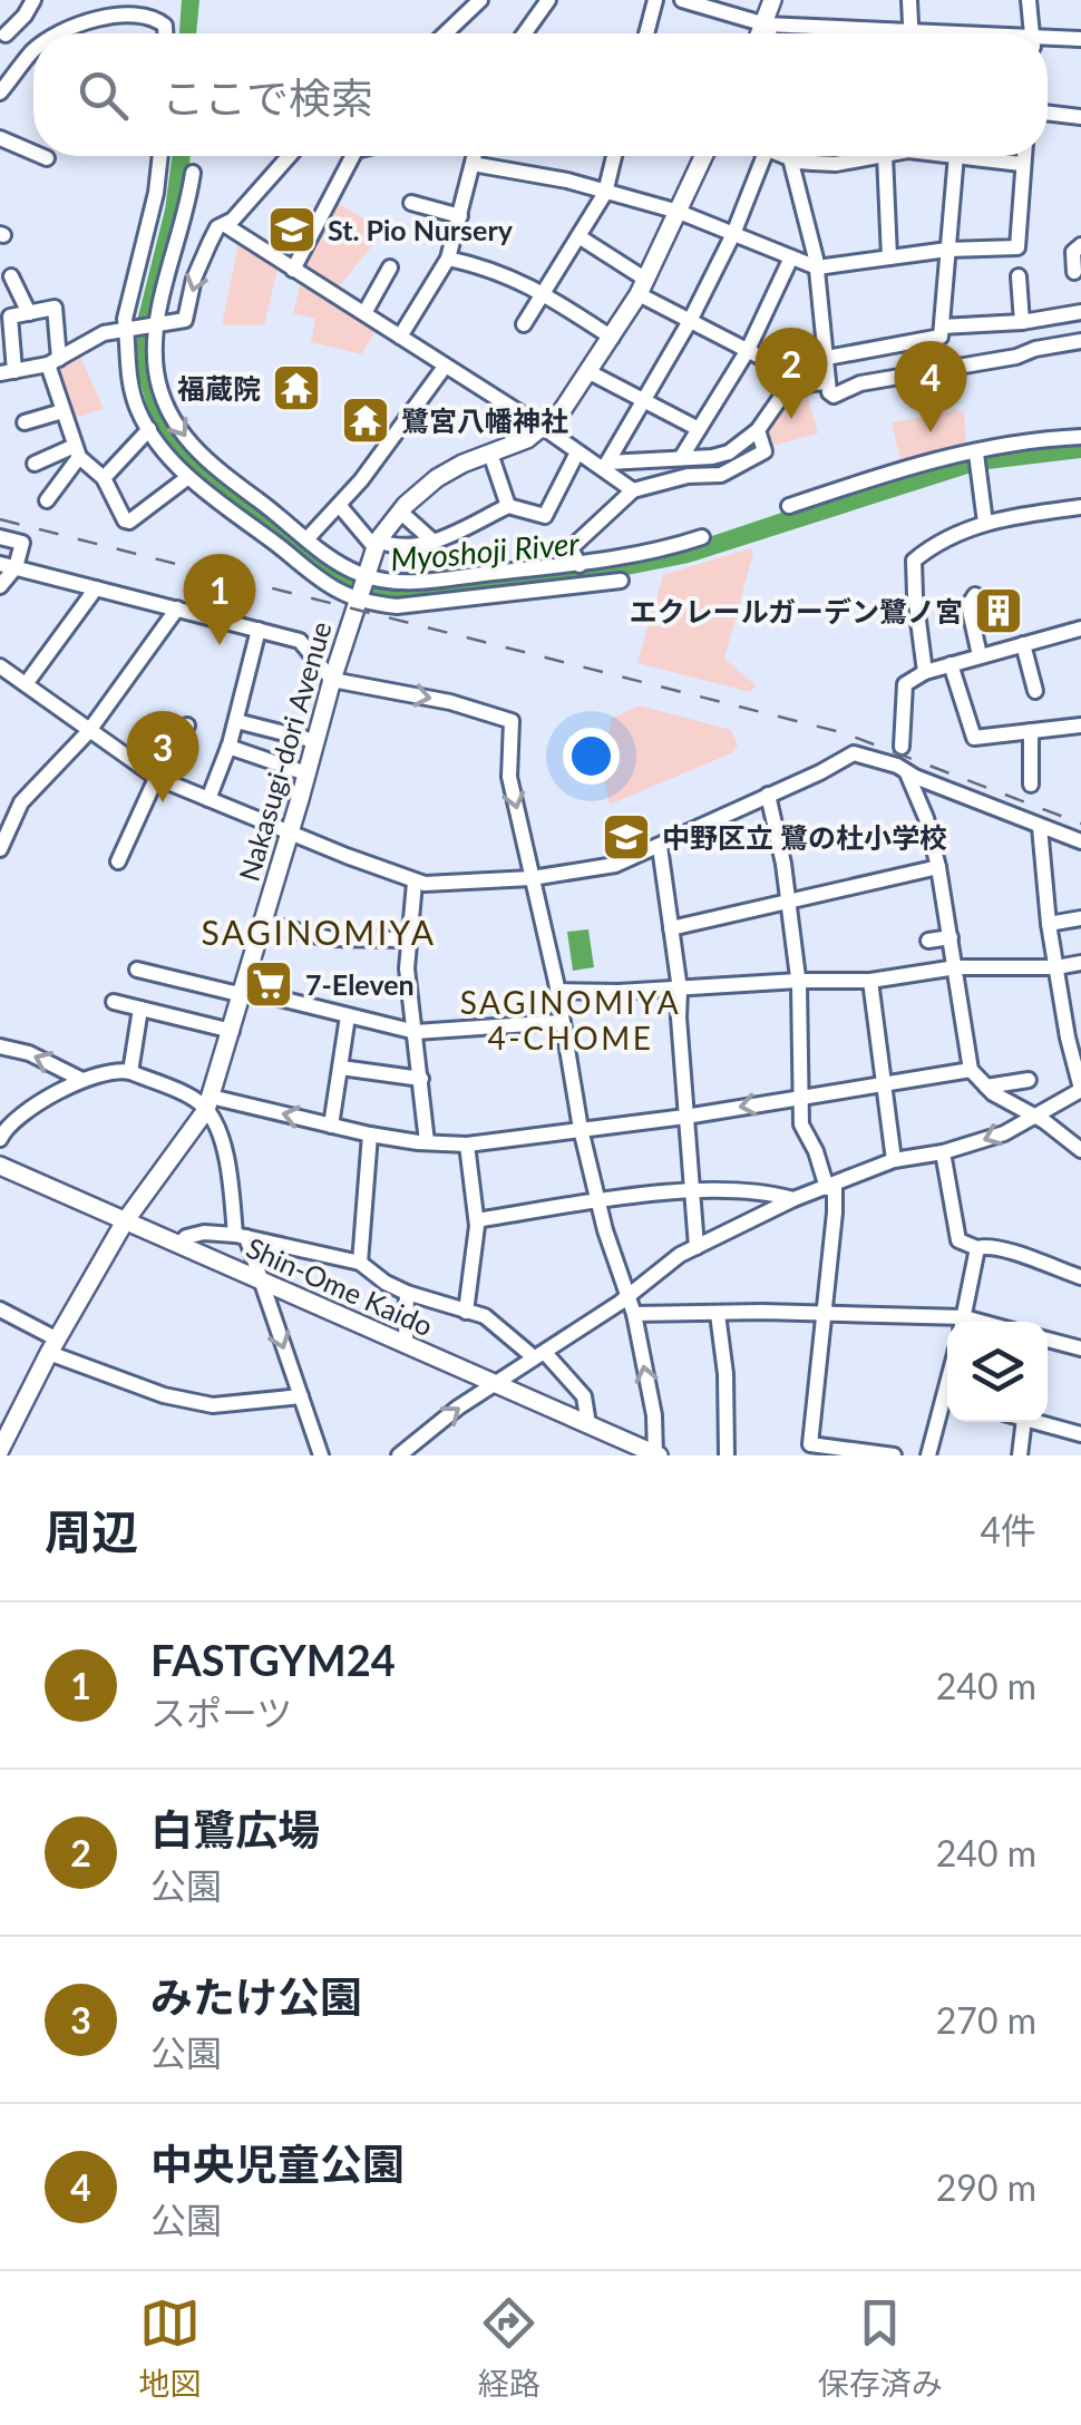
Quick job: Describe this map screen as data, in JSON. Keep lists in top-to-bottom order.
{
  "streets": {
    "main road": ["Nakasugi-dori Avenue", "Shin-Ome Kaido"]
  },
  "crossings": [
    ["Nakasugi-dori Avenue", "Shin-Ome Kaido"]
  ],
  "districts": ["SAGINOMIYA", "SAGINOMIYA 4-CHOME"],
  "water": ["Myoshoji River"],
  "places": {
    "school or university": ["St. Pio Nursery", "中野区立 鷺の杜小学校"],
    "temple": ["福蔵院", "鷺宮八幡神社"],
    "building": ["エクレールガーデン鷺ノ宮"],
    "supermarket": ["7-Eleven"]
  },
  "page": {
    "search": "ここで検索",
    "pins": [
      "2",
      "4",
      "1",
      "3"
    ],
    "heading": ["周辺", "4件"],
    "list": [
      {
        "mark": "1",
        "name": "FASTGYM24",
        "note": "スポーツ",
        "value": "240 m"
      },
      {
        "mark": "2",
        "name": "白鷺広場",
        "note": "公園",
        "value": "240 m"
      },
      {
        "mark": "3",
        "name": "みたけ公園",
        "note": "公園",
        "value": "270 m"
      },
      {
        "mark": "4",
        "name": "中央児童公園",
        "note": "公園",
        "value": "290 m"
      }
    ],
    "nav": ["地図", "経路", "保存済み"]
  }
}
